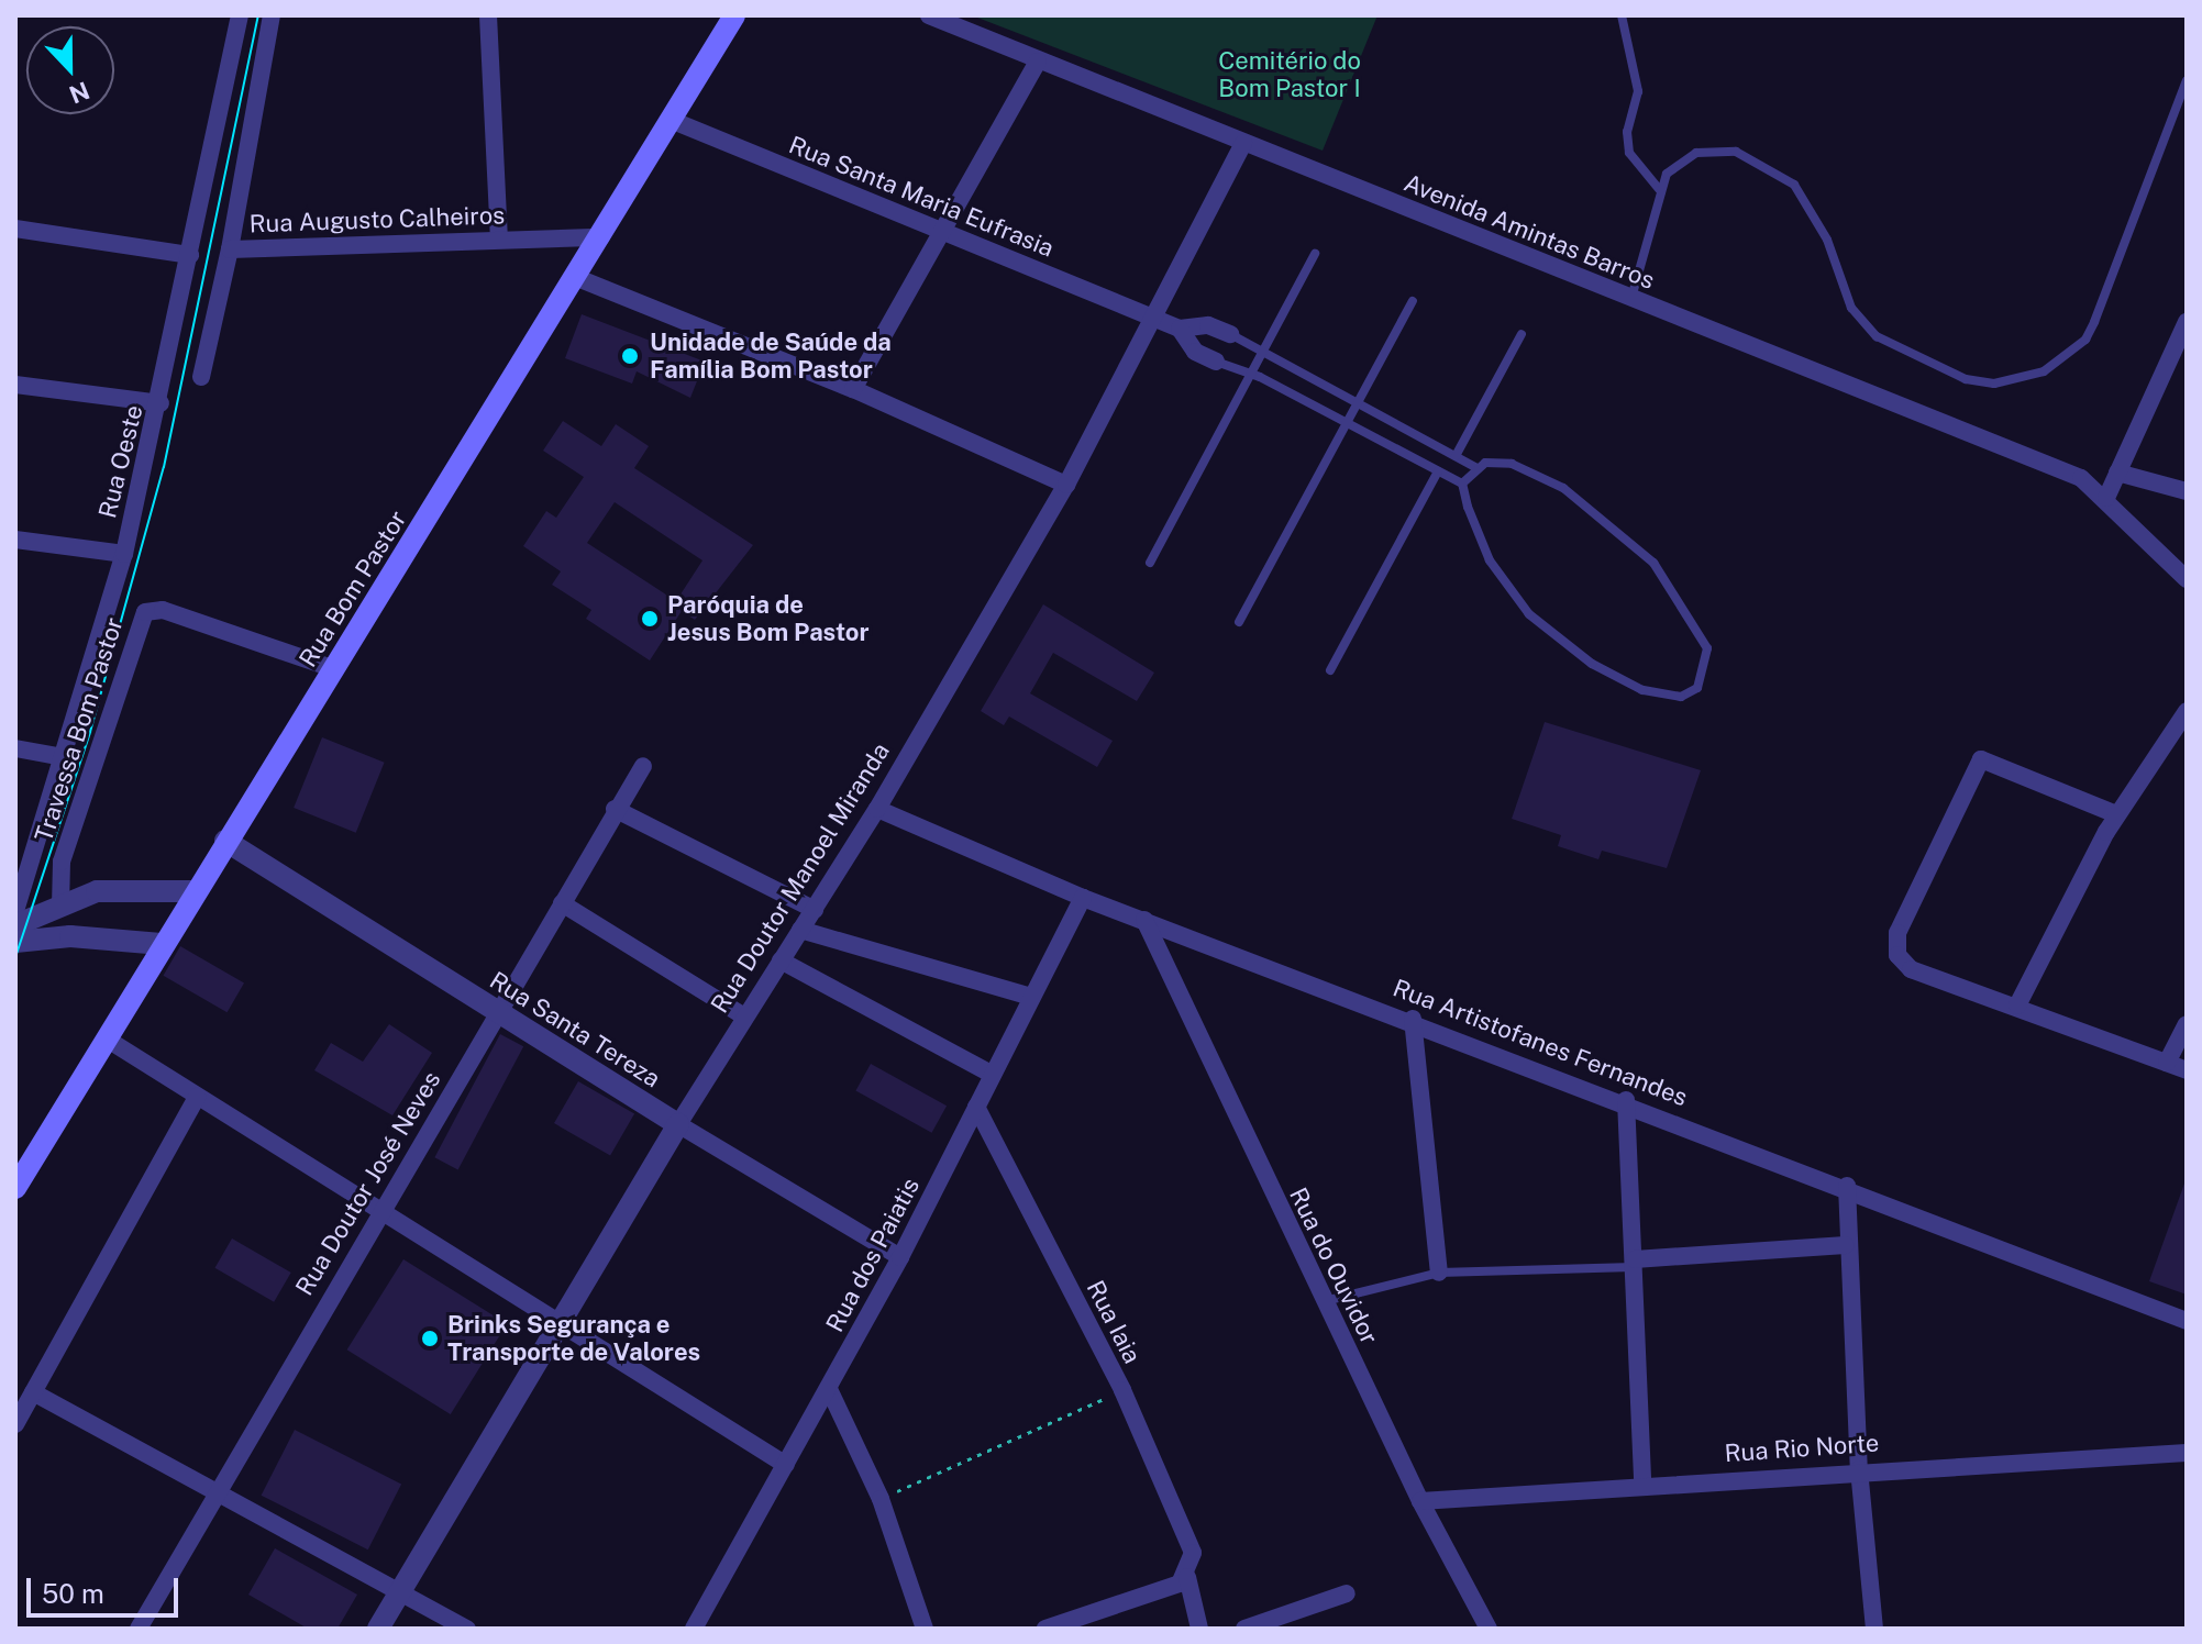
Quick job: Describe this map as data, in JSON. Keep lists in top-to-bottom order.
{
  "streets": {
    "main road": ["Rua Bom Pastor"],
    "street": [
      "Rua Santa Maria Eufrasia",
      "Rua Augusto Calheiros",
      "Avenida Amintas Barros",
      "Rua Oeste",
      "Travessa Bom Pastor",
      "Rua Doutor Manoel Miranda",
      "Rua Santa Tereza",
      "Rua Artistofanes Fernandes",
      "Rua Doutor José Neves",
      "Rua dos Paiatis",
      "Rua do Ouvidor",
      "Rua Iaia",
      "Rua Rio Norte"
    ]
  },
  "crossings": [
    ["Rua Santa Maria Eufrasia", "Rua Bom Pastor"],
    ["Rua Santa Maria Eufrasia", "Rua Doutor Manoel Miranda"],
    ["Rua Augusto Calheiros", "Rua Bom Pastor"],
    ["Avenida Amintas Barros", "Rua Doutor Manoel Miranda"],
    ["Rua Bom Pastor", "Travessa Bom Pastor"],
    ["Rua Bom Pastor", "Rua Santa Tereza"],
    ["Rua Doutor Manoel Miranda", "Rua Santa Tereza"],
    ["Rua Doutor Manoel Miranda", "Rua Artistofanes Fernandes"],
    ["Rua Santa Tereza", "Rua Doutor José Neves"],
    ["Rua Santa Tereza", "Rua dos Paiatis"],
    ["Rua Artistofanes Fernandes", "Rua dos Paiatis"],
    ["Rua Artistofanes Fernandes", "Rua do Ouvidor"],
    ["Rua dos Paiatis", "Rua Iaia"],
    ["Rua do Ouvidor", "Rua Rio Norte"]
  ],
  "parks": ["Cemitério do Bom Pastor I"],
  "places": ["Unidade de Saúde da Família Bom Pastor", "Paróquia de Jesus Bom Pastor", "Brinks Segurança e Transporte de Valores"],
  "scale_bar": "50 m",
  "north": "bottom"
}
